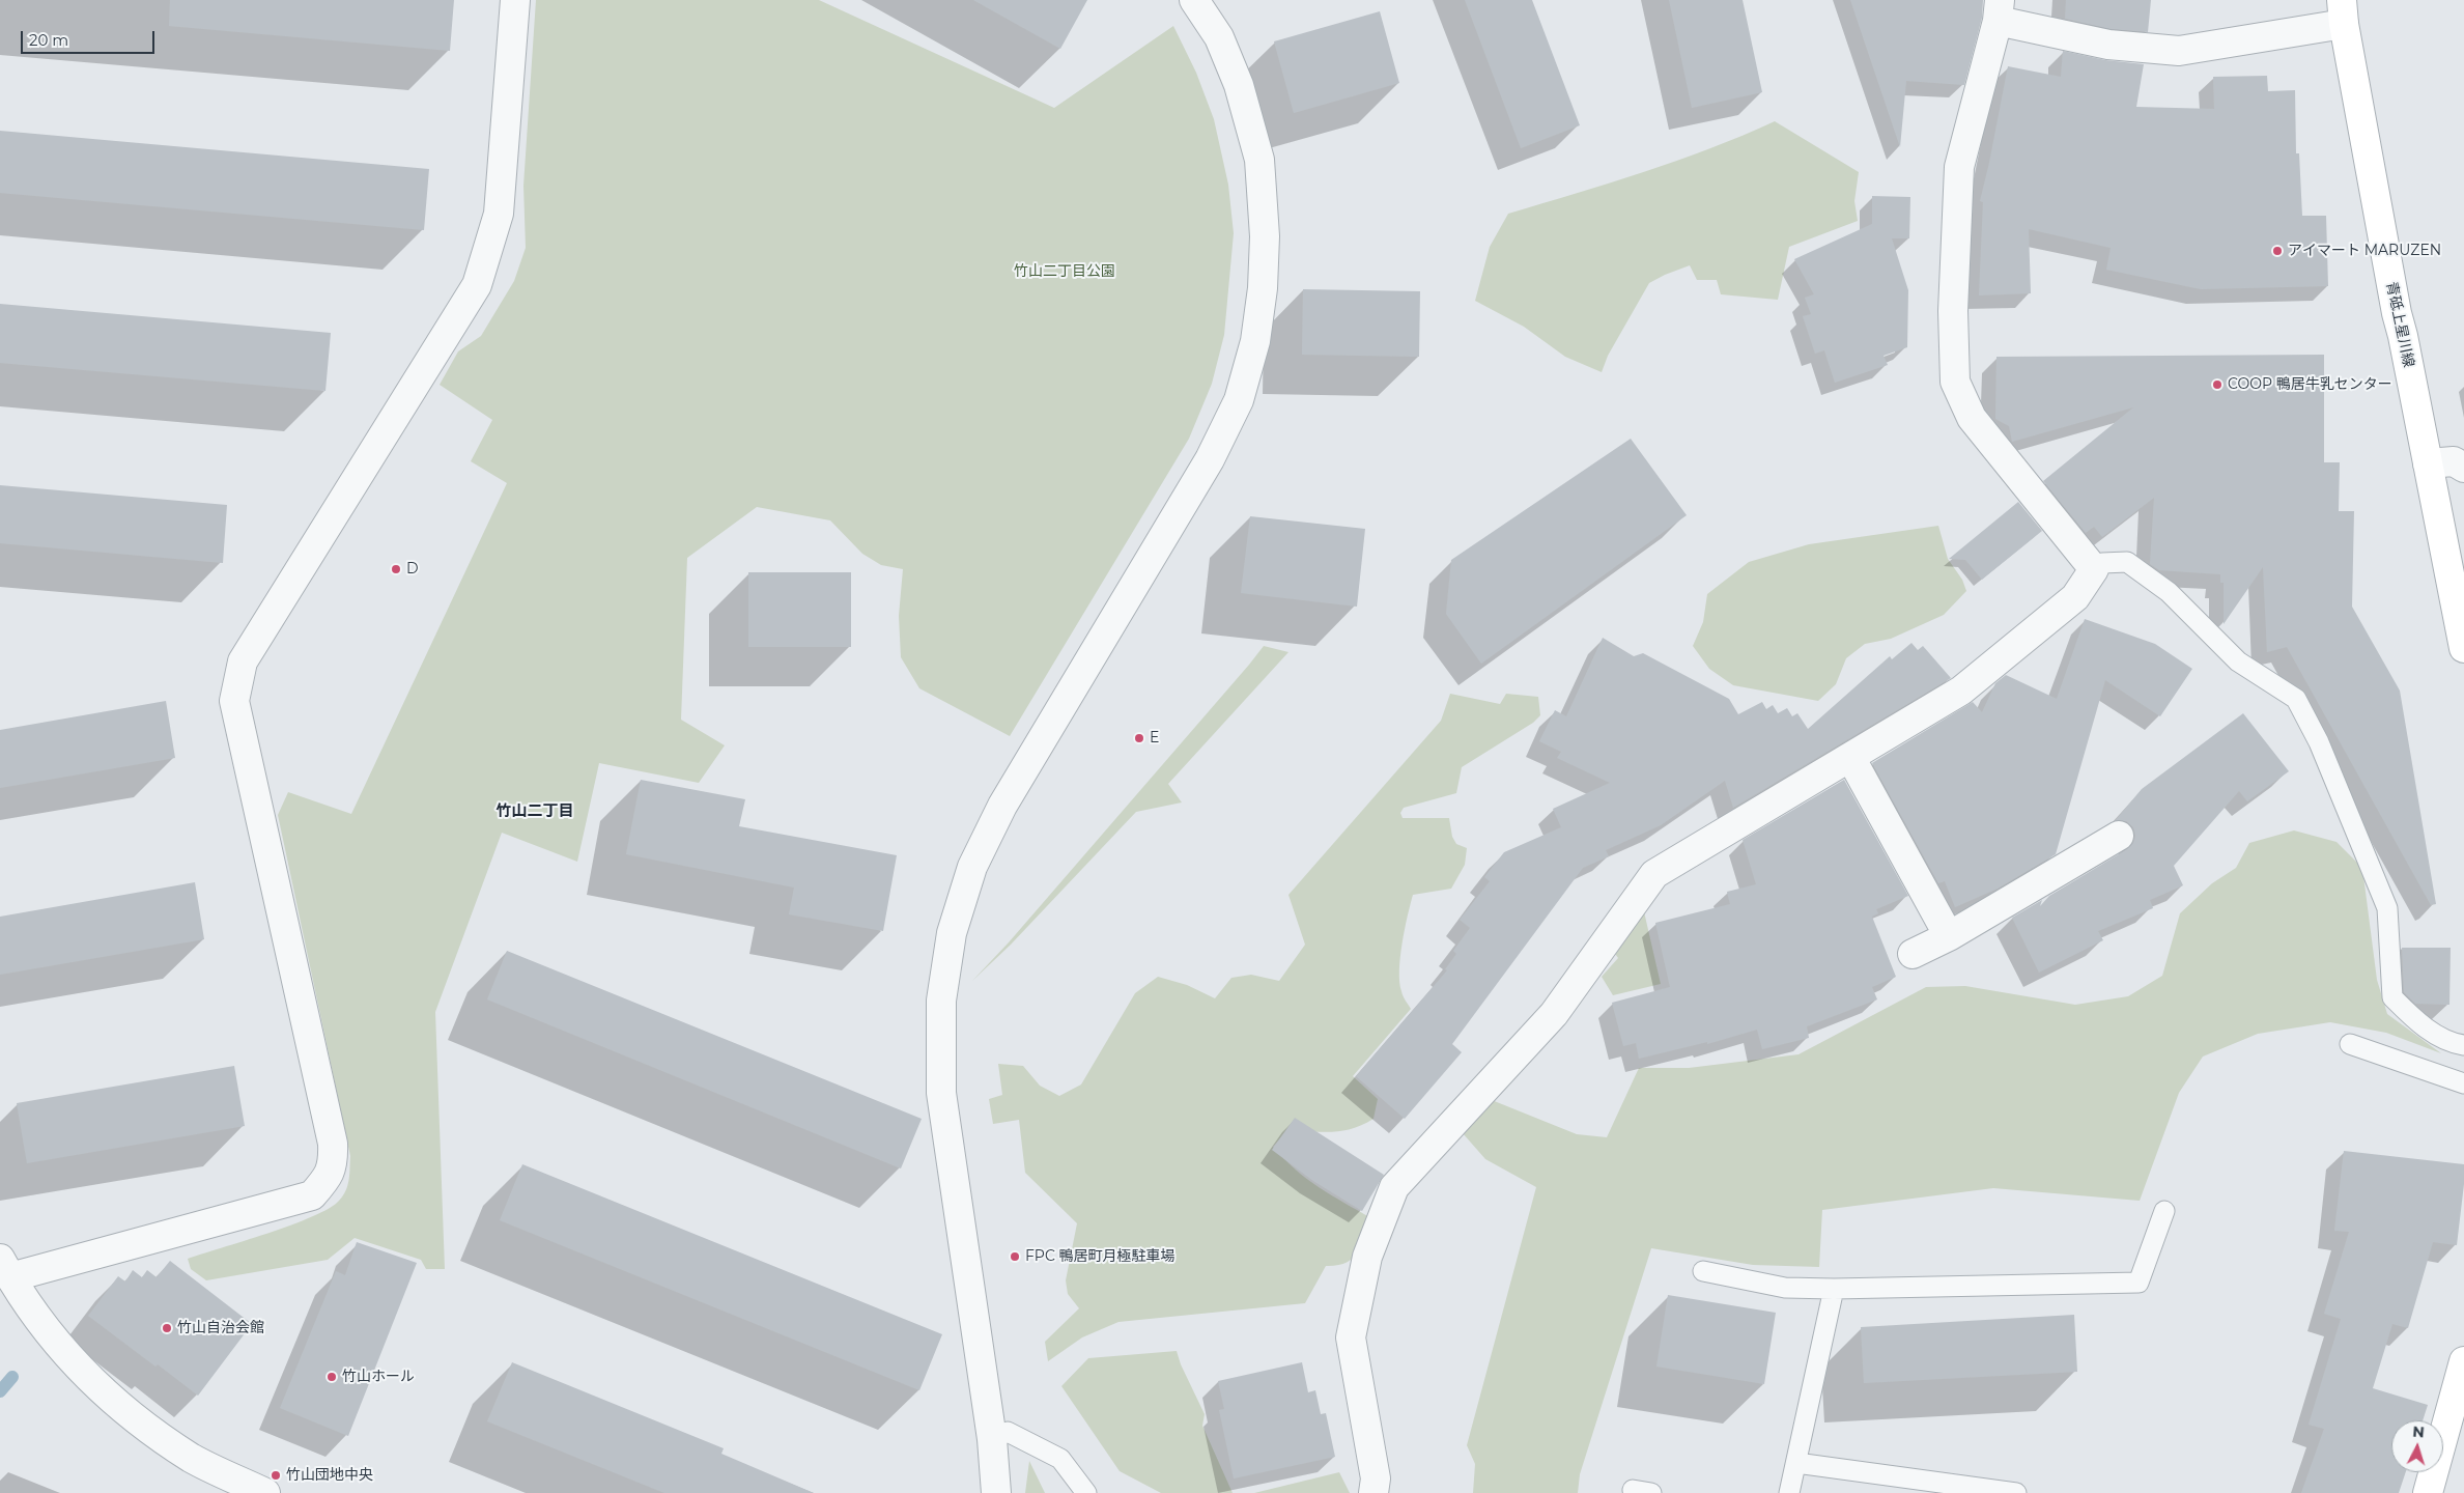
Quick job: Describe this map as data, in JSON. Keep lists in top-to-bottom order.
{
  "streets": {
    "main road": ["青砥上星川線"]
  },
  "districts": ["竹山二丁目"],
  "parks": ["竹山二丁目公園"],
  "places": [
    "アイマート MARUZEN",
    "COOP 鴨居牛乳センター",
    "D",
    "E",
    "FPC 鴨居町月極駐車場",
    "竹山自治会館",
    "竹山ホール",
    "竹山団地中央"
  ],
  "scale_bar": "20 m",
  "north": "top"
}
